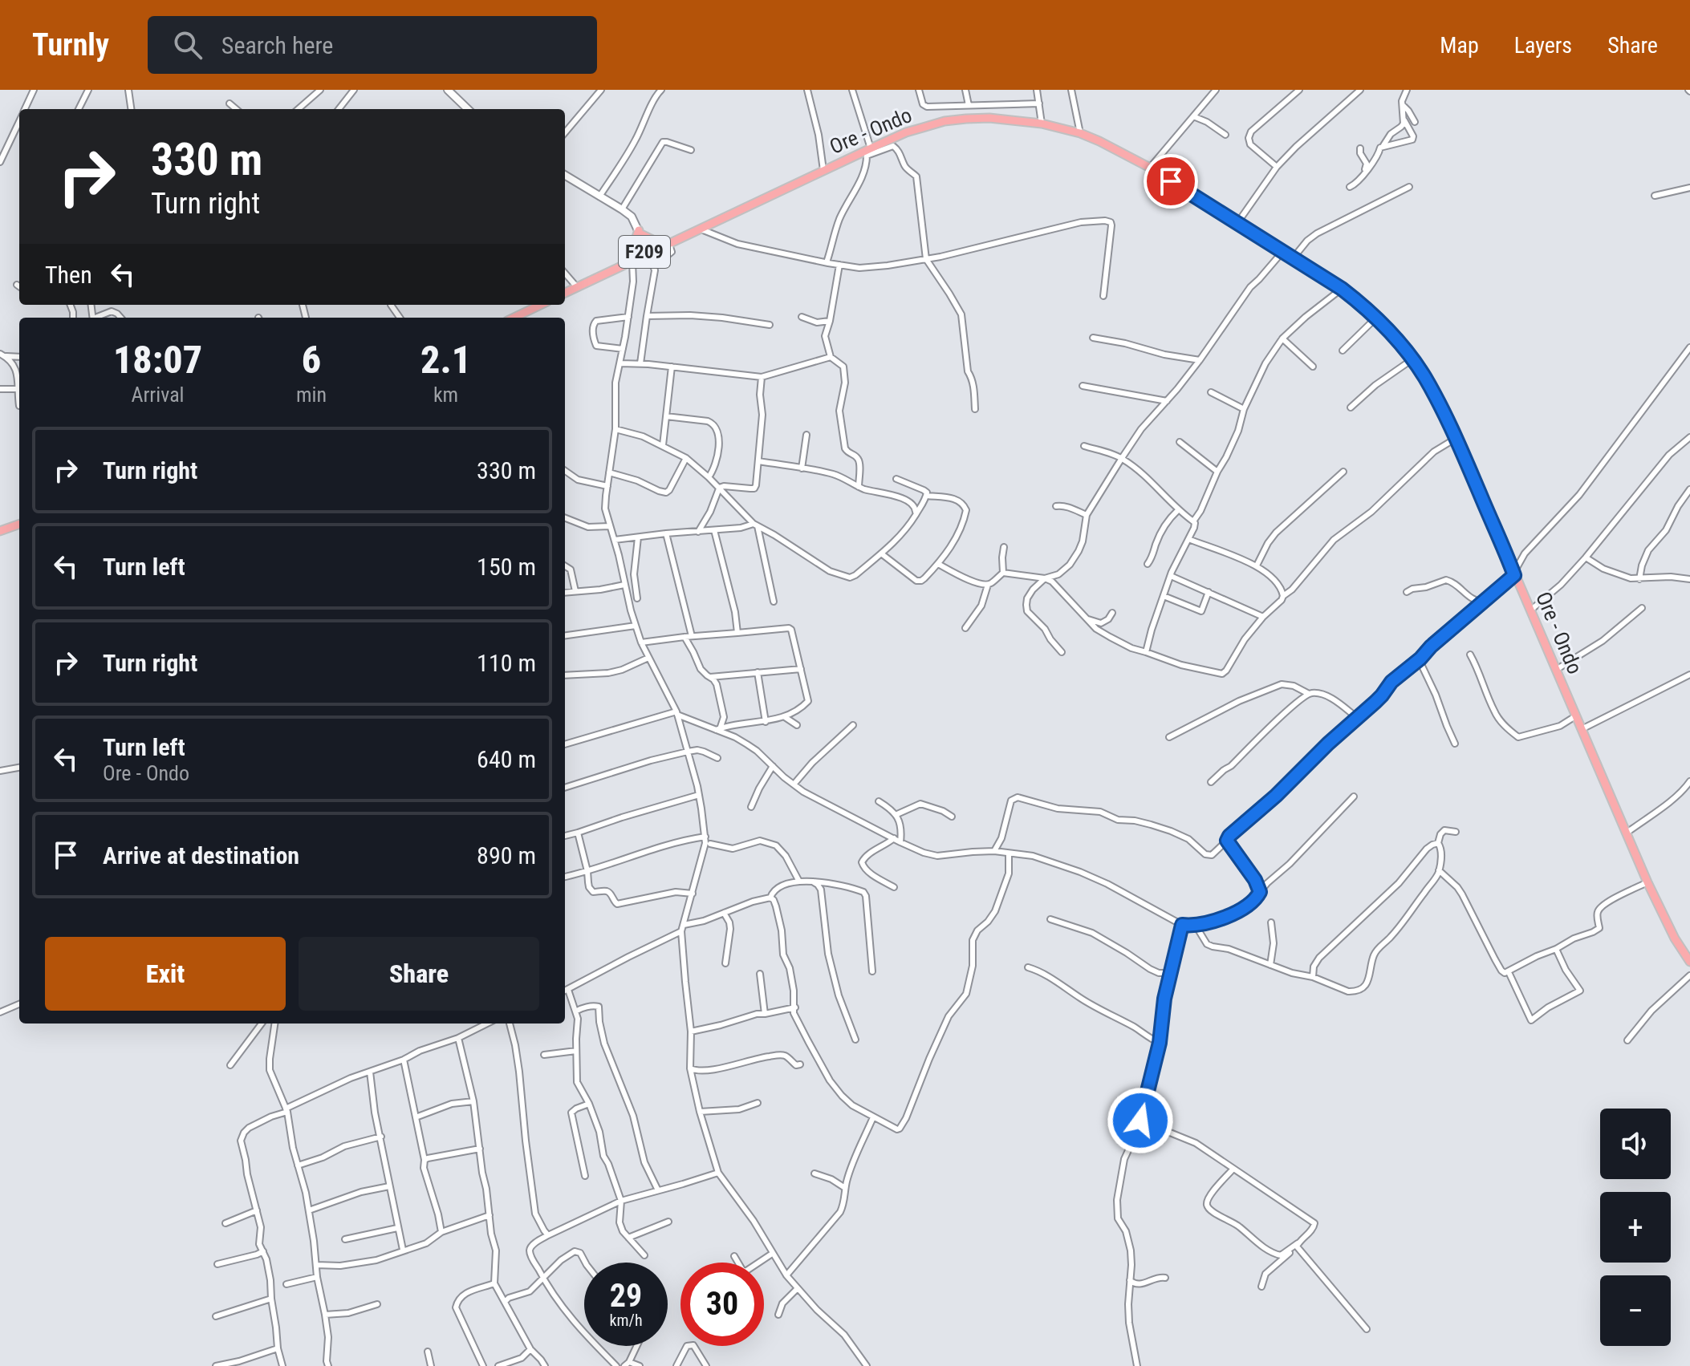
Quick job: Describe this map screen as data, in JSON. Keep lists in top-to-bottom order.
{
  "streets": {
    "main road": ["Ore - Ondo", "F209"]
  },
  "crossings": [
    ["Ore - Ondo", "F209"]
  ],
  "page": {
    "header": "Turnly",
    "search": "Search here",
    "nav": ["Map", "Layers", "Share"],
    "turn": ["330 m", "Turn right"],
    "then": "Then",
    "eta": [
      "18:07",
      "Arrival",
      "6",
      "min",
      "2.1",
      "km"
    ],
    "list": [
      {
        "name": "Turn right",
        "value": "330 m"
      },
      {
        "name": "Turn left",
        "value": "150 m"
      },
      {
        "name": "Turn right",
        "value": "110 m"
      },
      {
        "name": "Turn left",
        "note": "Ore - Ondo",
        "value": "640 m"
      },
      {
        "name": "Arrive at destination",
        "value": "890 m"
      }
    ],
    "buttons": ["Exit", "Share"],
    "map_buttons": ["+", "−"],
    "speed": "29 km/h",
    "limit": "30"
  }
}
